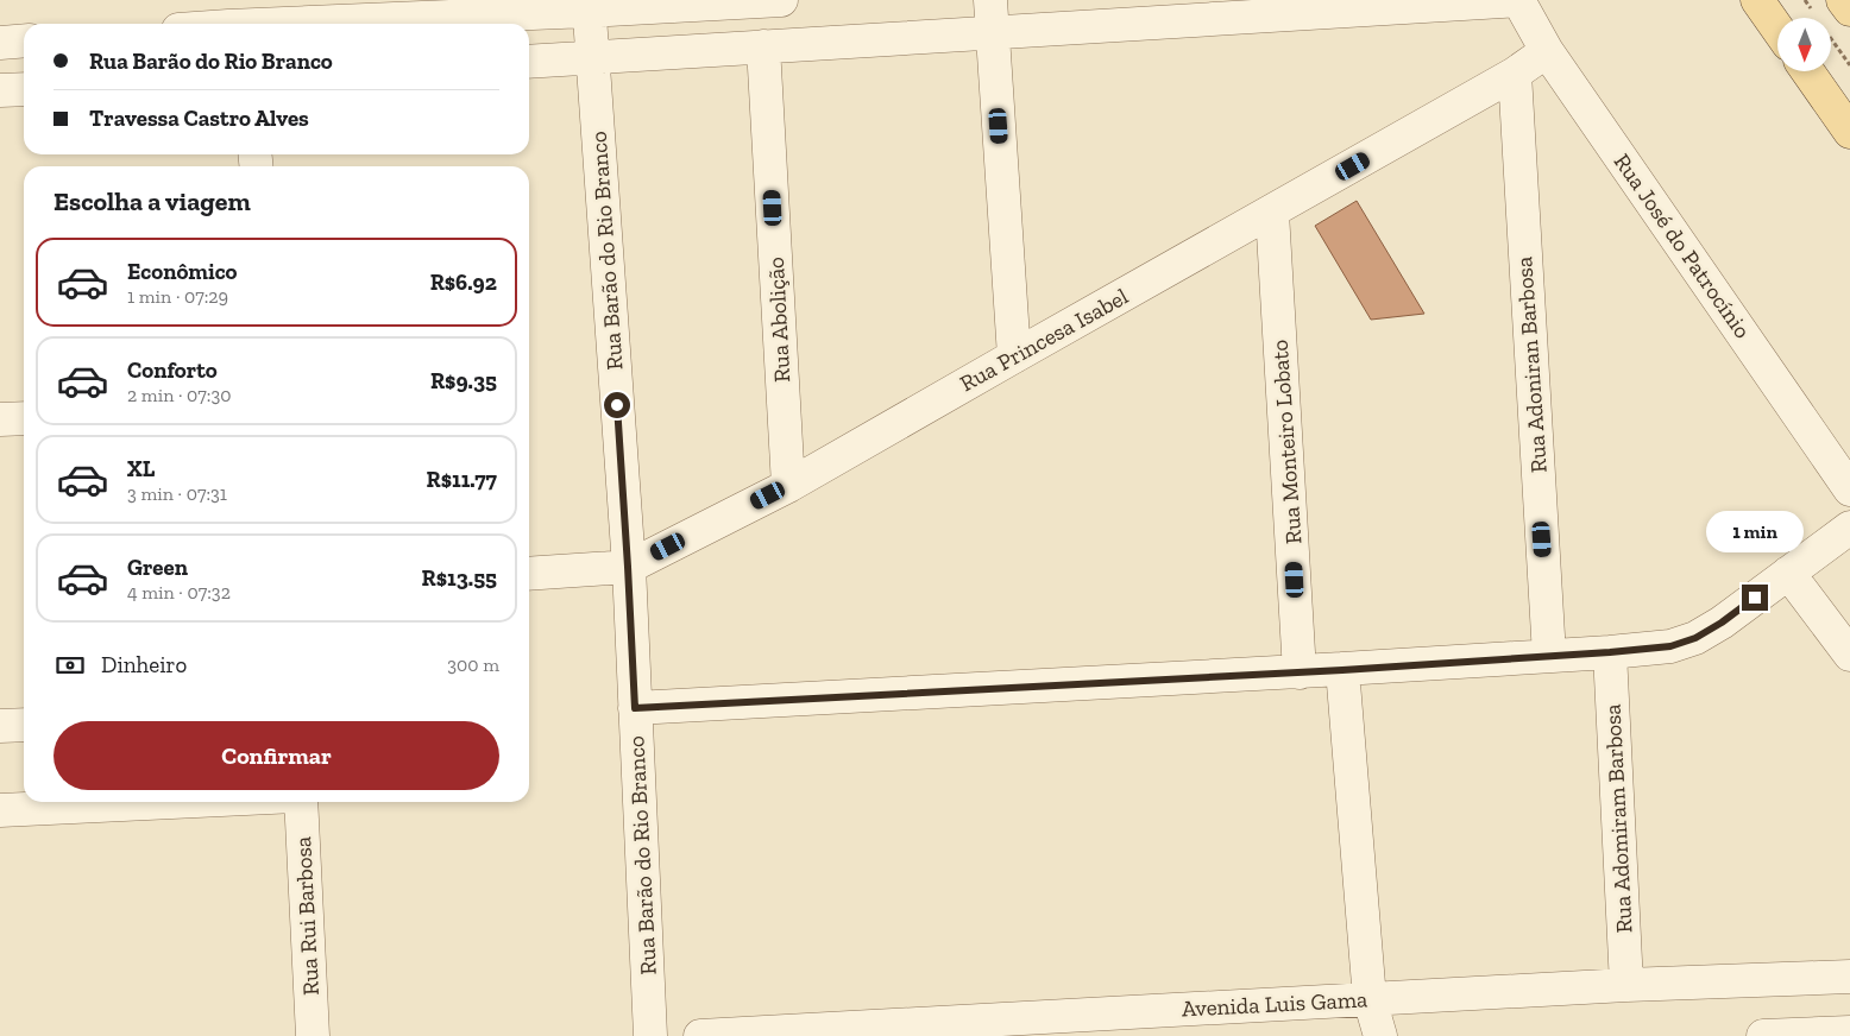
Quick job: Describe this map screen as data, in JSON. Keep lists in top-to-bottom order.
{
  "streets": {
    "street": [
      "Rua José do Patrocínio",
      "Rua Barão do Rio Branco",
      "Rua Abolição",
      "Rua Princesa Isabel",
      "Rua Adoniran Barbosa",
      "Rua Monteiro Lobato",
      "Rua Adomiram Barbosa",
      "Rua Rui Barbosa",
      "Avenida Luis Gama"
    ]
  },
  "crossings": [
    ["Rua José do Patrocínio", "Rua Princesa Isabel"],
    ["Rua Barão do Rio Branco", "Rua Princesa Isabel"],
    ["Rua Abolição", "Rua Princesa Isabel"],
    ["Rua Princesa Isabel", "Rua Adoniran Barbosa"],
    ["Rua Princesa Isabel", "Rua Monteiro Lobato"],
    ["Rua Adomiram Barbosa", "Avenida Luis Gama"]
  ],
  "north": "bottom",
  "page": {
    "banner": ["Rua Barão do Rio Branco", "Travessa Castro Alves"],
    "heading": "Escolha a viagem",
    "list": [
      {
        "name": "Econômico",
        "note": "1 min · 07:29",
        "value": "R$6.92"
      },
      {
        "name": "Conforto",
        "note": "2 min · 07:30",
        "value": "R$9.35"
      },
      {
        "name": "XL",
        "note": "3 min · 07:31",
        "value": "R$11.77"
      },
      {
        "name": "Green",
        "note": "4 min · 07:32",
        "value": "R$13.55"
      }
    ],
    "bubble": "1 min",
    "pay": ["Dinheiro", "300 m"],
    "buttons": "Confirmar"
  }
}
